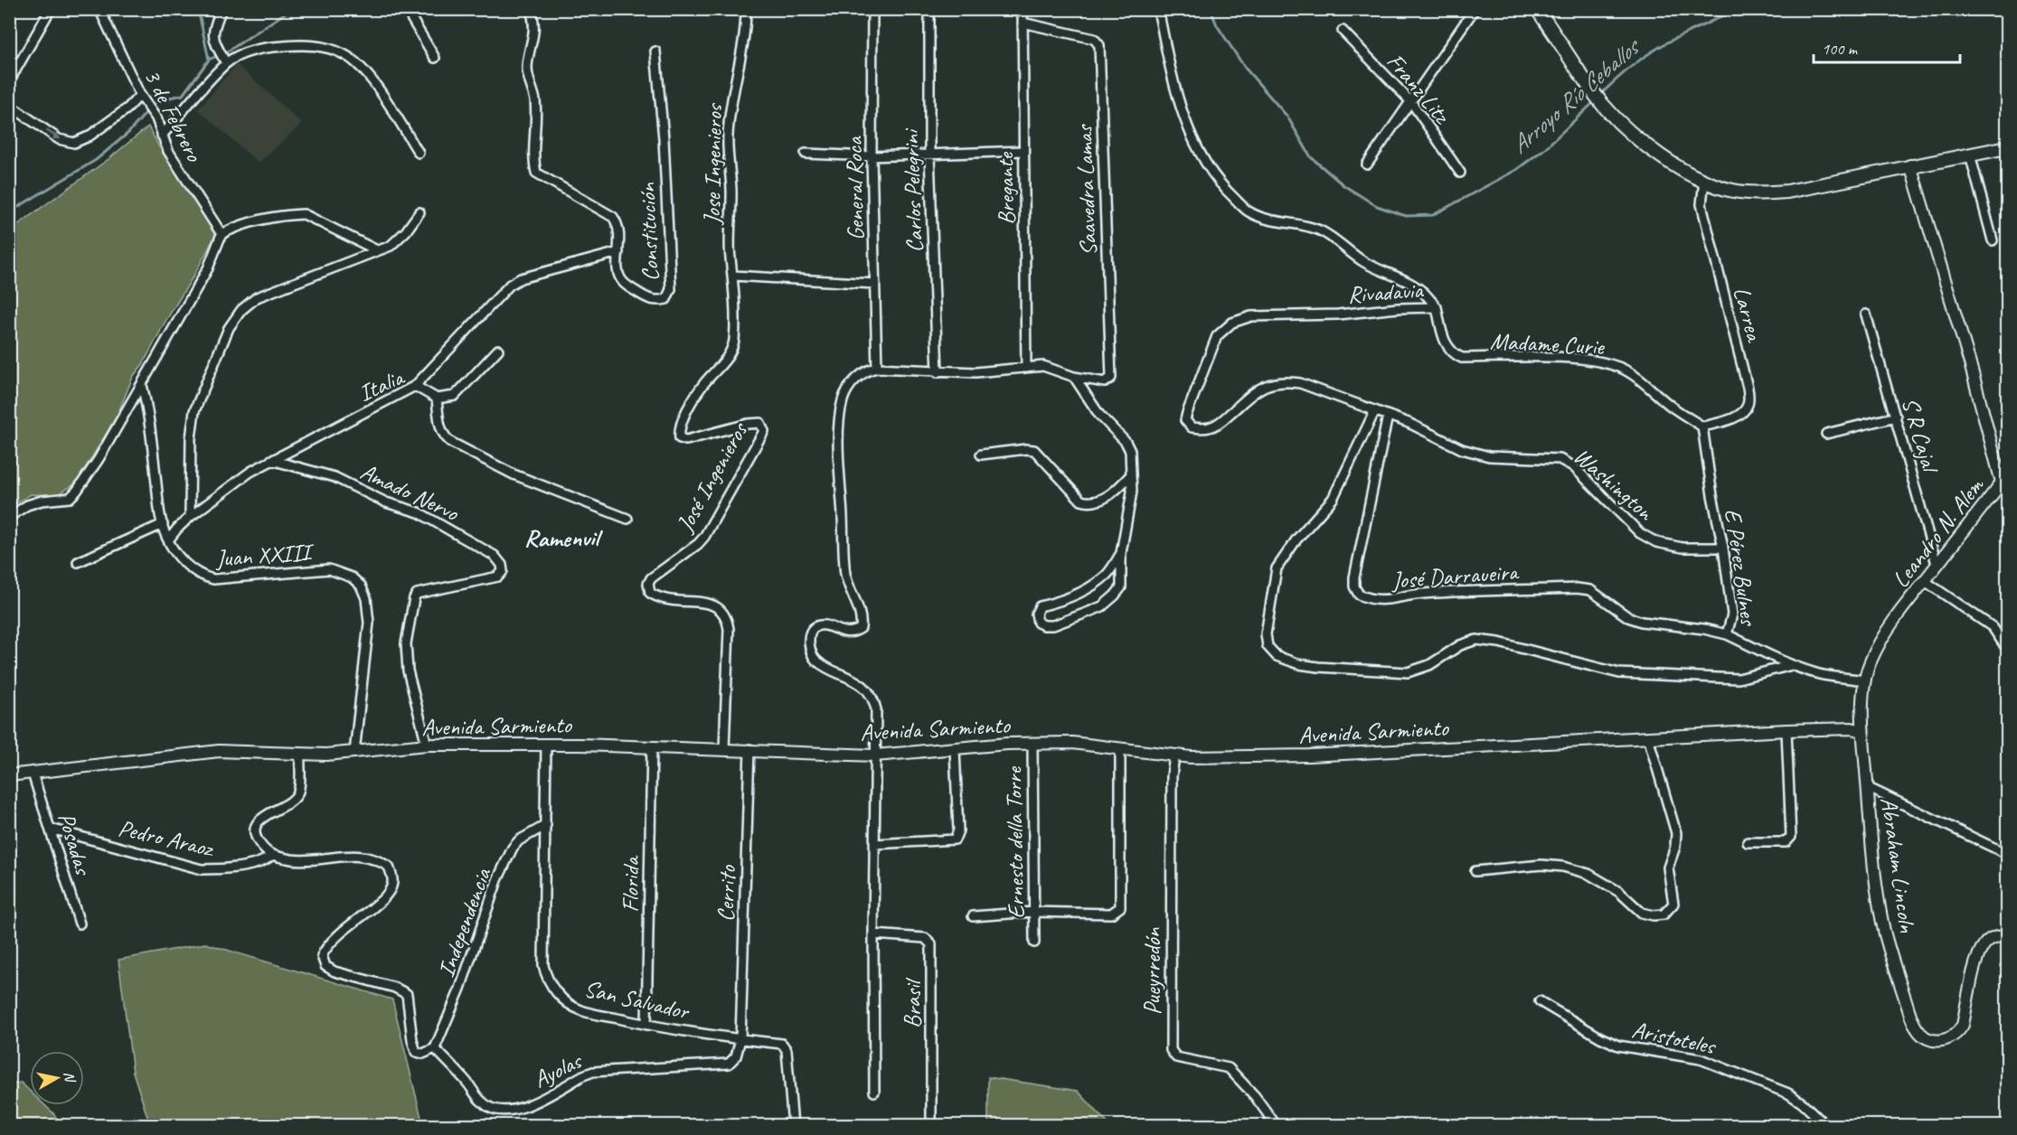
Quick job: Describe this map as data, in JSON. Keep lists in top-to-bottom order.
{
  "streets": {
    "street": [
      "Franz Litz",
      "3 de Febrero",
      "Jose Ingenieros",
      "General Roca",
      "Bregante",
      "Saavedra Lamas",
      "Carlos Pelegrini",
      "Constitución",
      "Rivadavia",
      "Larrea",
      "Madame Curie",
      "Italia",
      "S R Cajal",
      "José Ingenieros",
      "Washington",
      "Amado Nervo",
      "Leandro N. Alem",
      "Juan XXIII",
      "E Pérez Bulnes",
      "José Darraueira",
      "Avenida Sarmiento",
      "Pedro Araoz",
      "Posadas",
      "Ernesto della Torre",
      "Abraham Lincoln",
      "Florida",
      "Cerrito",
      "Independencia",
      "Pueyrredón",
      "San Salvador",
      "Brasil",
      "Aristoteles",
      "Ayolas"
    ]
  },
  "crossings": [
    ["Jose Ingenieros", "José Ingenieros"],
    ["General Roca", "Brasil"],
    ["Bregante", "Saavedra Lamas"],
    ["Rivadavia", "Madame Curie"],
    ["Rivadavia", "Washington"],
    ["Rivadavia", "José Darraueira"],
    ["Larrea", "Madame Curie"],
    ["Larrea", "E Pérez Bulnes"],
    ["Madame Curie", "E Pérez Bulnes"],
    ["Italia", "Amado Nervo"],
    ["Italia", "Juan XXIII"],
    ["S R Cajal", "Leandro N. Alem"],
    ["José Ingenieros", "Avenida Sarmiento"],
    ["Washington", "E Pérez Bulnes"],
    ["Washington", "José Darraueira"],
    ["Amado Nervo", "Avenida Sarmiento"],
    ["Leandro N. Alem", "E Pérez Bulnes"],
    ["Leandro N. Alem", "Avenida Sarmiento"],
    ["Leandro N. Alem", "Abraham Lincoln"],
    ["Juan XXIII", "Avenida Sarmiento"],
    ["E Pérez Bulnes", "José Darraueira"],
    ["Avenida Sarmiento", "Posadas"],
    ["Avenida Sarmiento", "Ernesto della Torre"],
    ["Avenida Sarmiento", "Abraham Lincoln"],
    ["Avenida Sarmiento", "Florida"],
    ["Avenida Sarmiento", "Cerrito"],
    ["Avenida Sarmiento", "Pueyrredón"],
    ["Avenida Sarmiento", "San Salvador"],
    ["Avenida Sarmiento", "Brasil"],
    ["Pedro Araoz", "Posadas"],
    ["Florida", "San Salvador"],
    ["Cerrito", "San Salvador"],
    ["Cerrito", "Ayolas"],
    ["Independencia", "San Salvador"],
    ["Independencia", "Ayolas"],
    ["San Salvador", "Ayolas"]
  ],
  "districts": ["Ramenvil"],
  "water": ["Arroyo Río Ceballos"],
  "scale_bar": "100 m",
  "north": "right"
}
